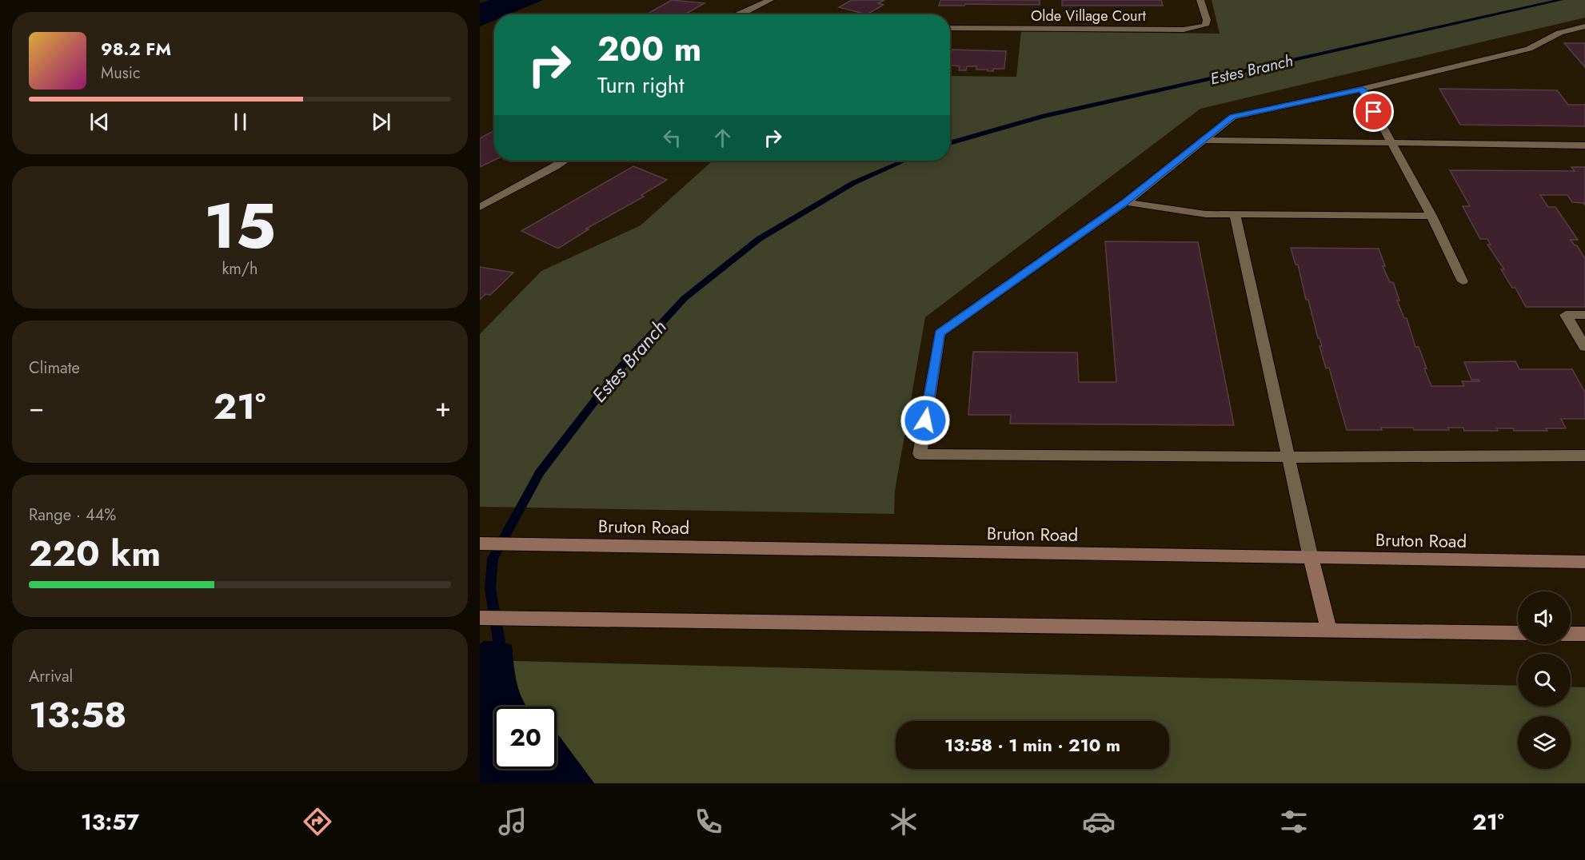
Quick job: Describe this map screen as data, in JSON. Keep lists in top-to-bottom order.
{
  "streets": {
    "main road": ["Bruton Road"],
    "street": ["Olde Village Court"]
  },
  "water": ["Estes Branch"],
  "page": {
    "turn": ["200 m", "Turn right"],
    "song": ["98.2 FM", "Music"],
    "tile": [
      ["15", "km/h"],
      "Climate",
      ["Range · 44%", "220 km"],
      ["Arrival", "13:58"]
    ],
    "heat": ["−", "21°", "+"],
    "limit": "20",
    "trip": "13:58 · 1 min · 210 m",
    "tabs": ["13:57", "21°"]
  }
}
